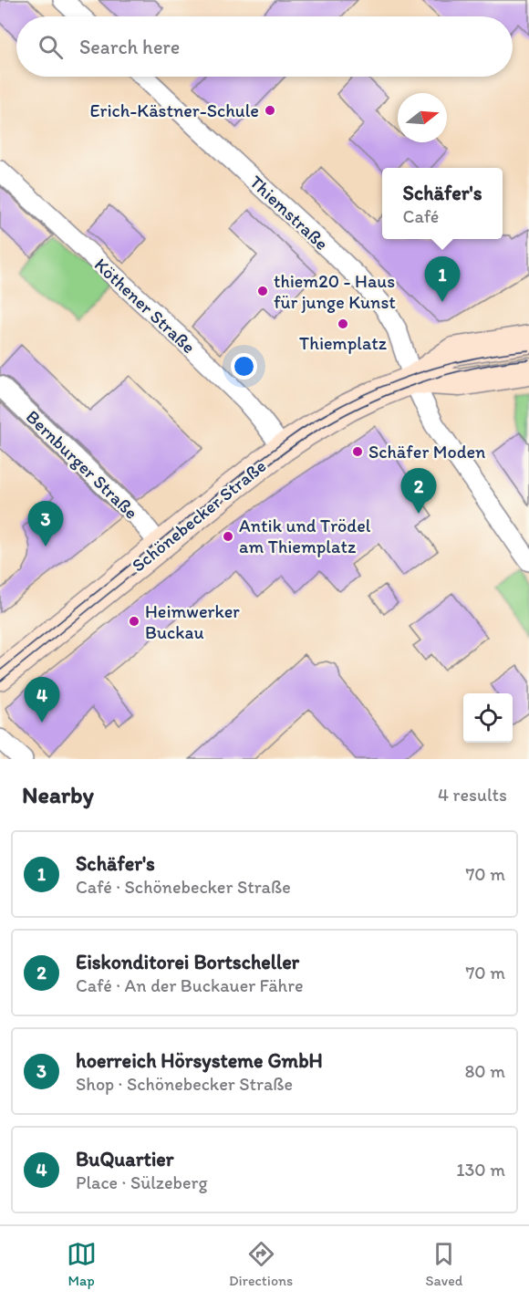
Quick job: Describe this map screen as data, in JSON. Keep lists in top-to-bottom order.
{
  "streets": {
    "main road": ["Schönebecker Straße"],
    "street": ["Thiemstraße", "Köthener Straße", "Bernburger Straße"]
  },
  "crossings": [
    ["Thiemstraße", "Schönebecker Straße"],
    ["Köthener Straße", "Schönebecker Straße"],
    ["Bernburger Straße", "Schönebecker Straße"]
  ],
  "places": [
    "Erich-Kästner-Schule",
    "thiem20 - Haus für junge Kunst",
    "Thiemplatz",
    "Schäfer Moden",
    "Antik und Trödel am Thiemplatz",
    "Heimwerker Buckau"
  ],
  "north": "right",
  "page": {
    "search": "Search here",
    "popup": ["Schäfer's", "Café"],
    "pins": [
      "1",
      "2",
      "3",
      "4"
    ],
    "heading": ["Nearby", "4 results"],
    "list": [
      {
        "mark": "1",
        "name": "Schäfer's",
        "note": "Café · Schönebecker Straße",
        "value": "70 m"
      },
      {
        "mark": "2",
        "name": "Eiskonditorei Bortscheller",
        "note": "Café · An der Buckauer Fähre",
        "value": "70 m"
      },
      {
        "mark": "3",
        "name": "hoerreich Hörsysteme GmbH",
        "note": "Shop · Schönebecker Straße",
        "value": "80 m"
      },
      {
        "mark": "4",
        "name": "BuQuartier",
        "note": "Place · Sülzeberg",
        "value": "130 m"
      }
    ],
    "nav": ["Map", "Directions", "Saved"]
  }
}
